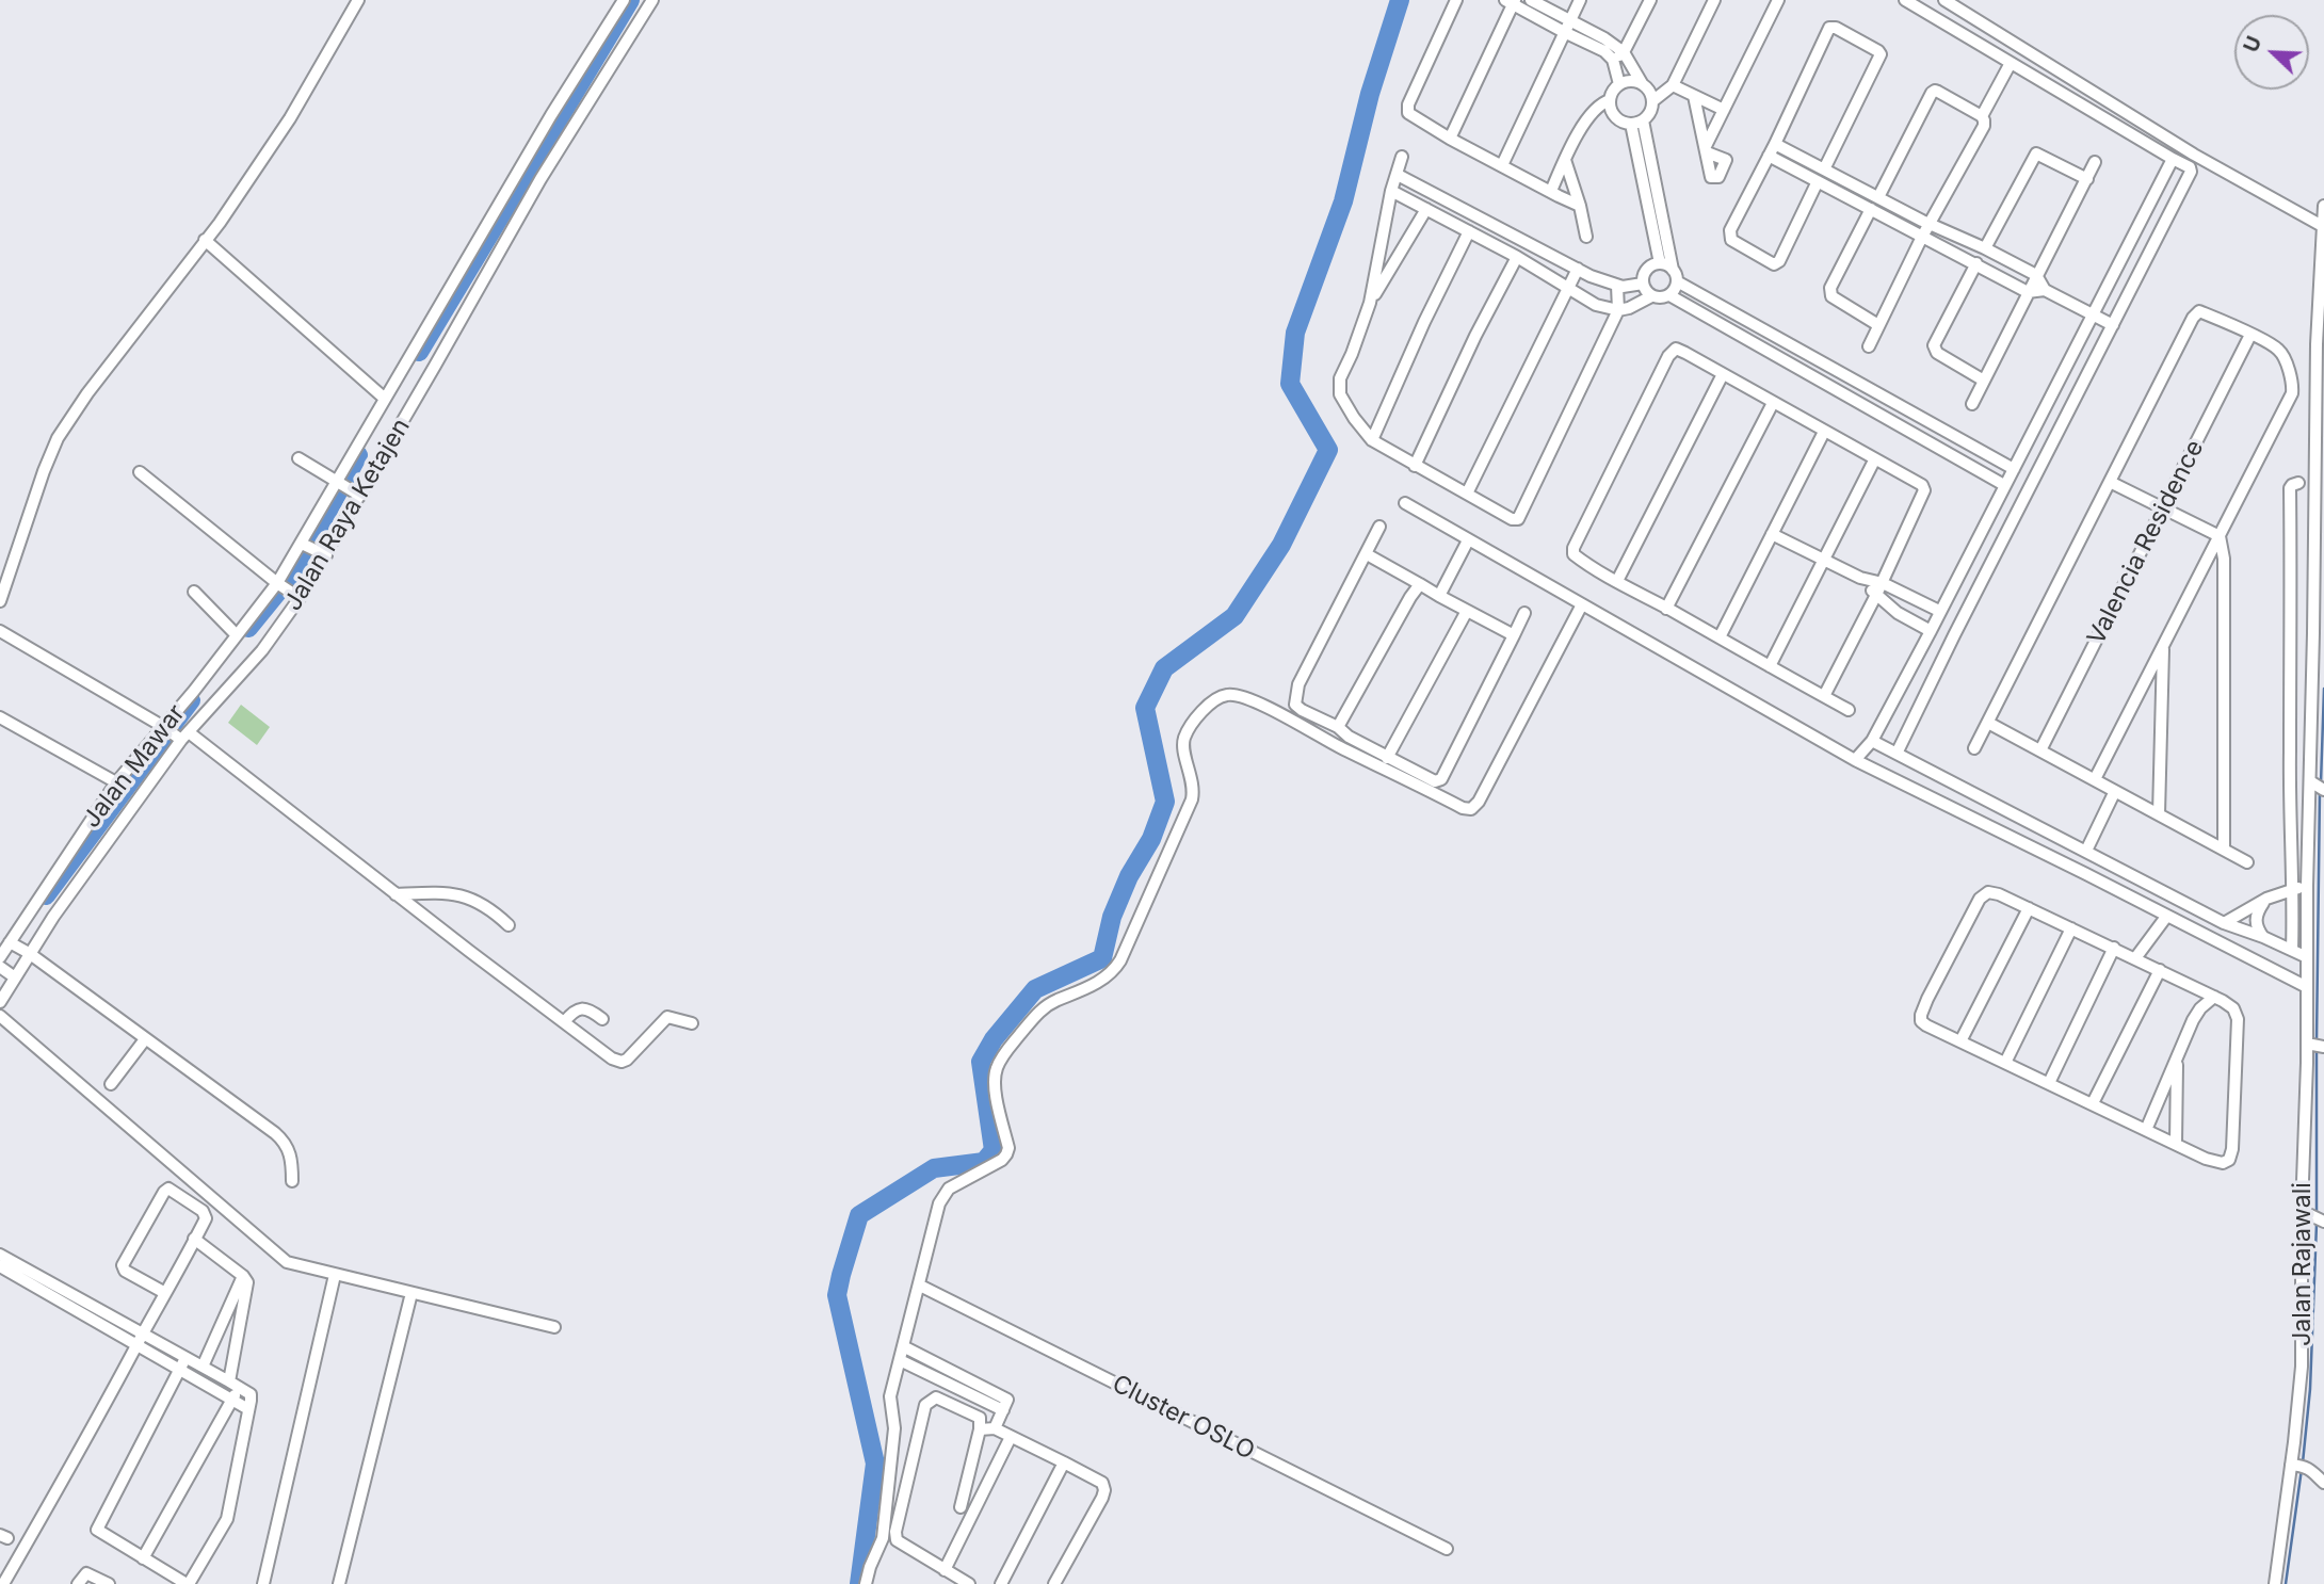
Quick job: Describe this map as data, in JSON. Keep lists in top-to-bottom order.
{
  "streets": {
    "street": [
      "Jalan Raya Ketajen",
      "Valencia Residence",
      "Jalan Mawar",
      "Jalan Rajawali",
      "Cluster OSLO"
    ]
  },
  "crossings": [
    ["Jalan Raya Ketajen", "Jalan Mawar"]
  ],
  "north": "top left"
}
